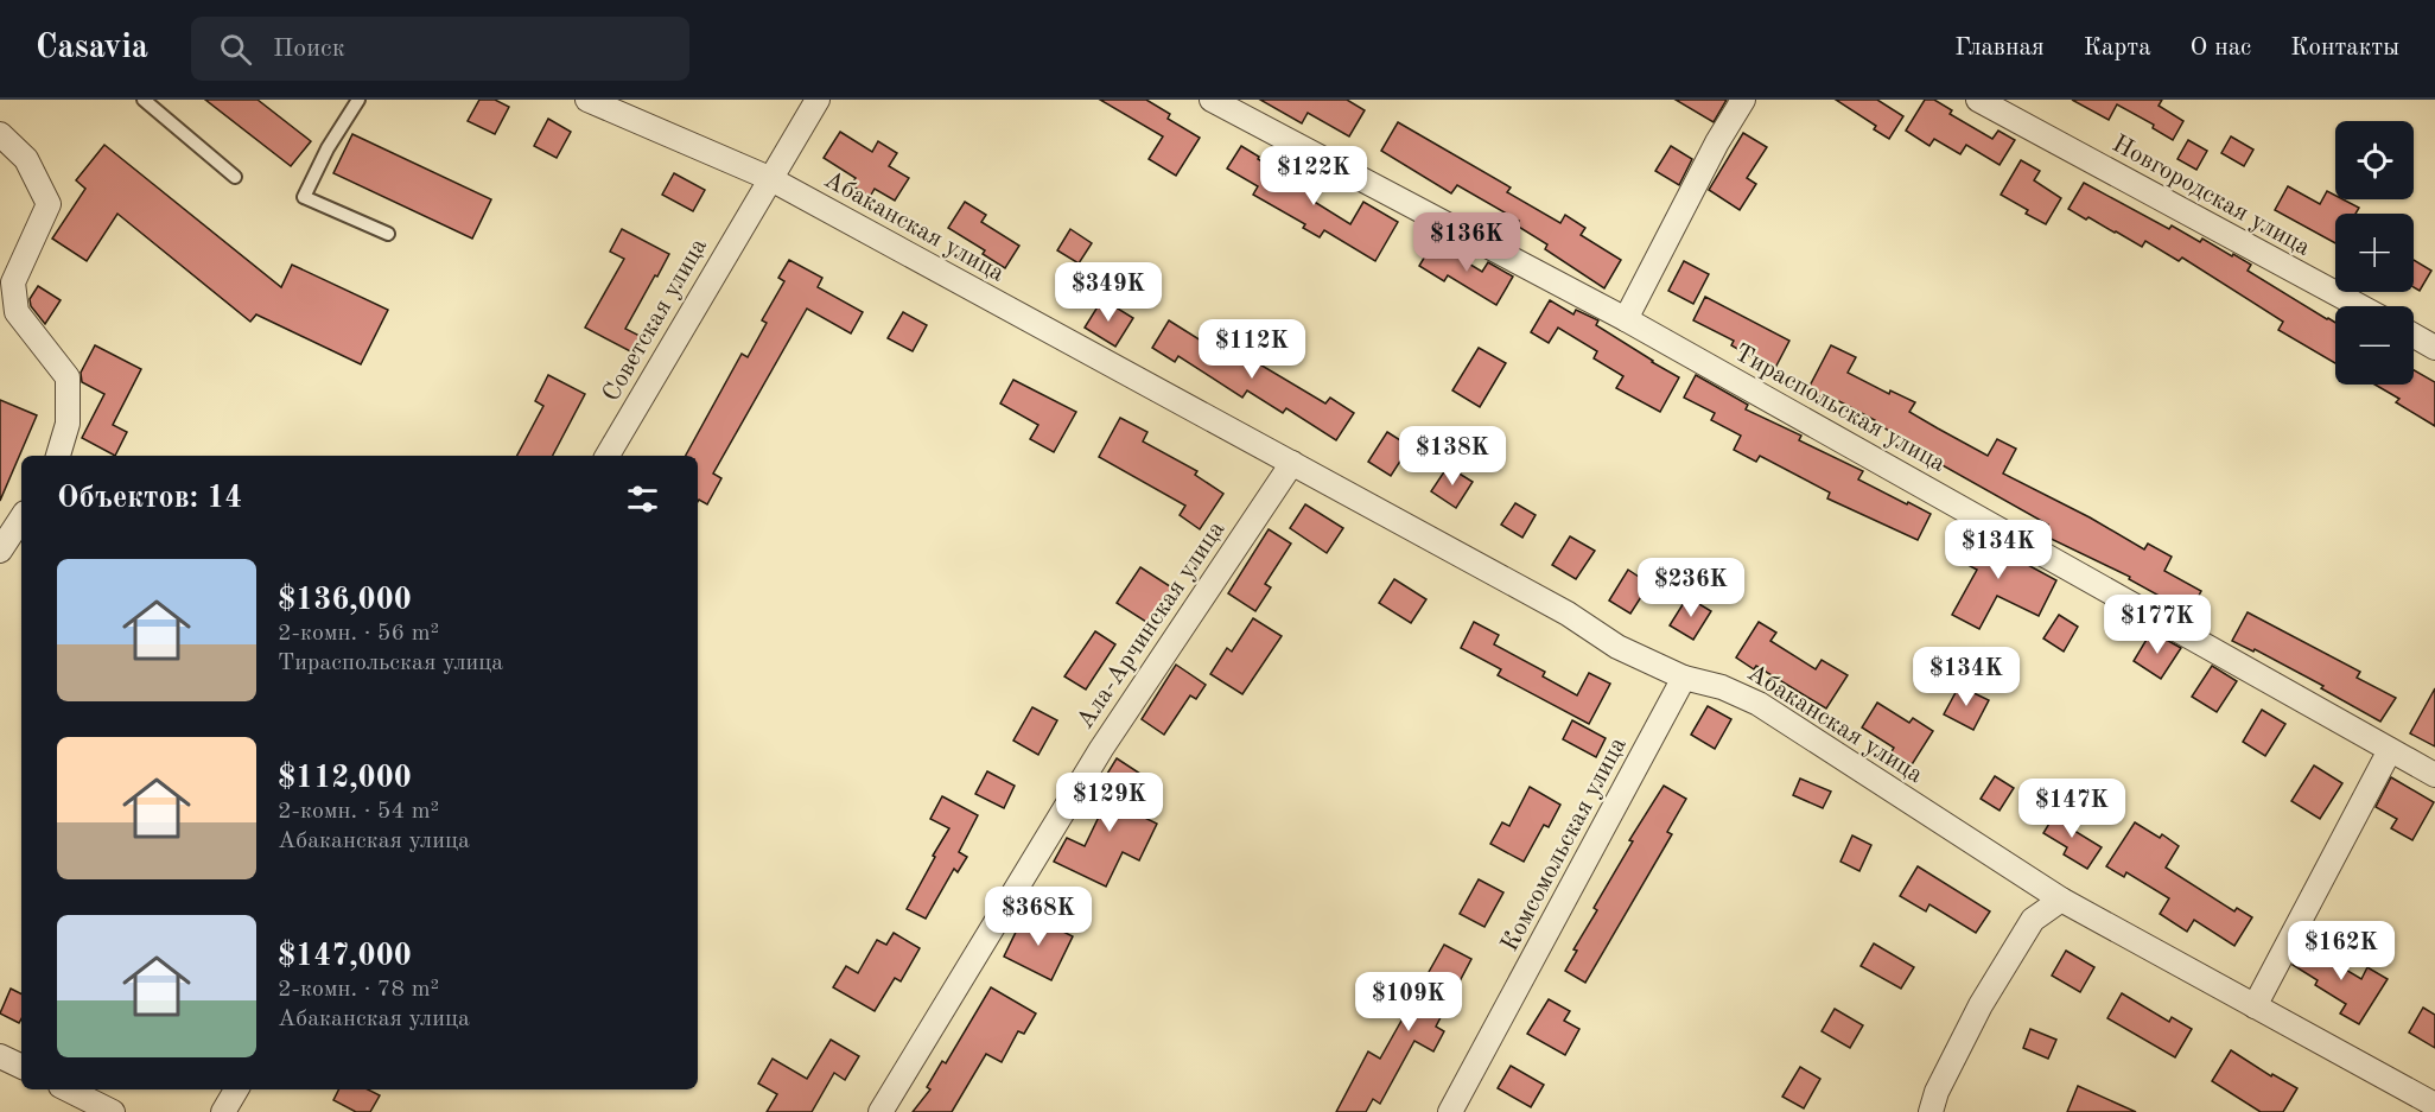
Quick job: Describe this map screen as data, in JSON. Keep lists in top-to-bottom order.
{
  "streets": {
    "street": [
      "Новгородская улица",
      "Абаканская улица",
      "Советская улица",
      "Тираспольская улица",
      "Ала-Арчинская улица",
      "Комсомольская улица"
    ]
  },
  "crossings": [
    ["Абаканская улица", "Советская улица"],
    ["Абаканская улица", "Ала-Арчинская улица"],
    ["Абаканская улица", "Комсомольская улица"]
  ],
  "page": {
    "header": "Casavia",
    "search": "Поиск",
    "nav": [
      "Главная",
      "Карта",
      "О нас",
      "Контакты"
    ],
    "map_buttons": ["+", "−"],
    "price": [
      "$122K",
      "$136K",
      "$349K",
      "$112K",
      "$138K",
      "$134K",
      "$236K",
      "$177K",
      "$134K",
      "$129K",
      "$147K",
      "$368K",
      "$162K",
      "$109K"
    ],
    "heading": "Объектов: 14",
    "list": [
      {
        "name": "$136,000",
        "note": "2-комн. · 56 m² · Тираспольская улица"
      },
      {
        "name": "$112,000",
        "note": "2-комн. · 54 m² · Абаканская улица"
      },
      {
        "name": "$147,000",
        "note": "2-комн. · 78 m² · Абаканская улица"
      }
    ]
  }
}
